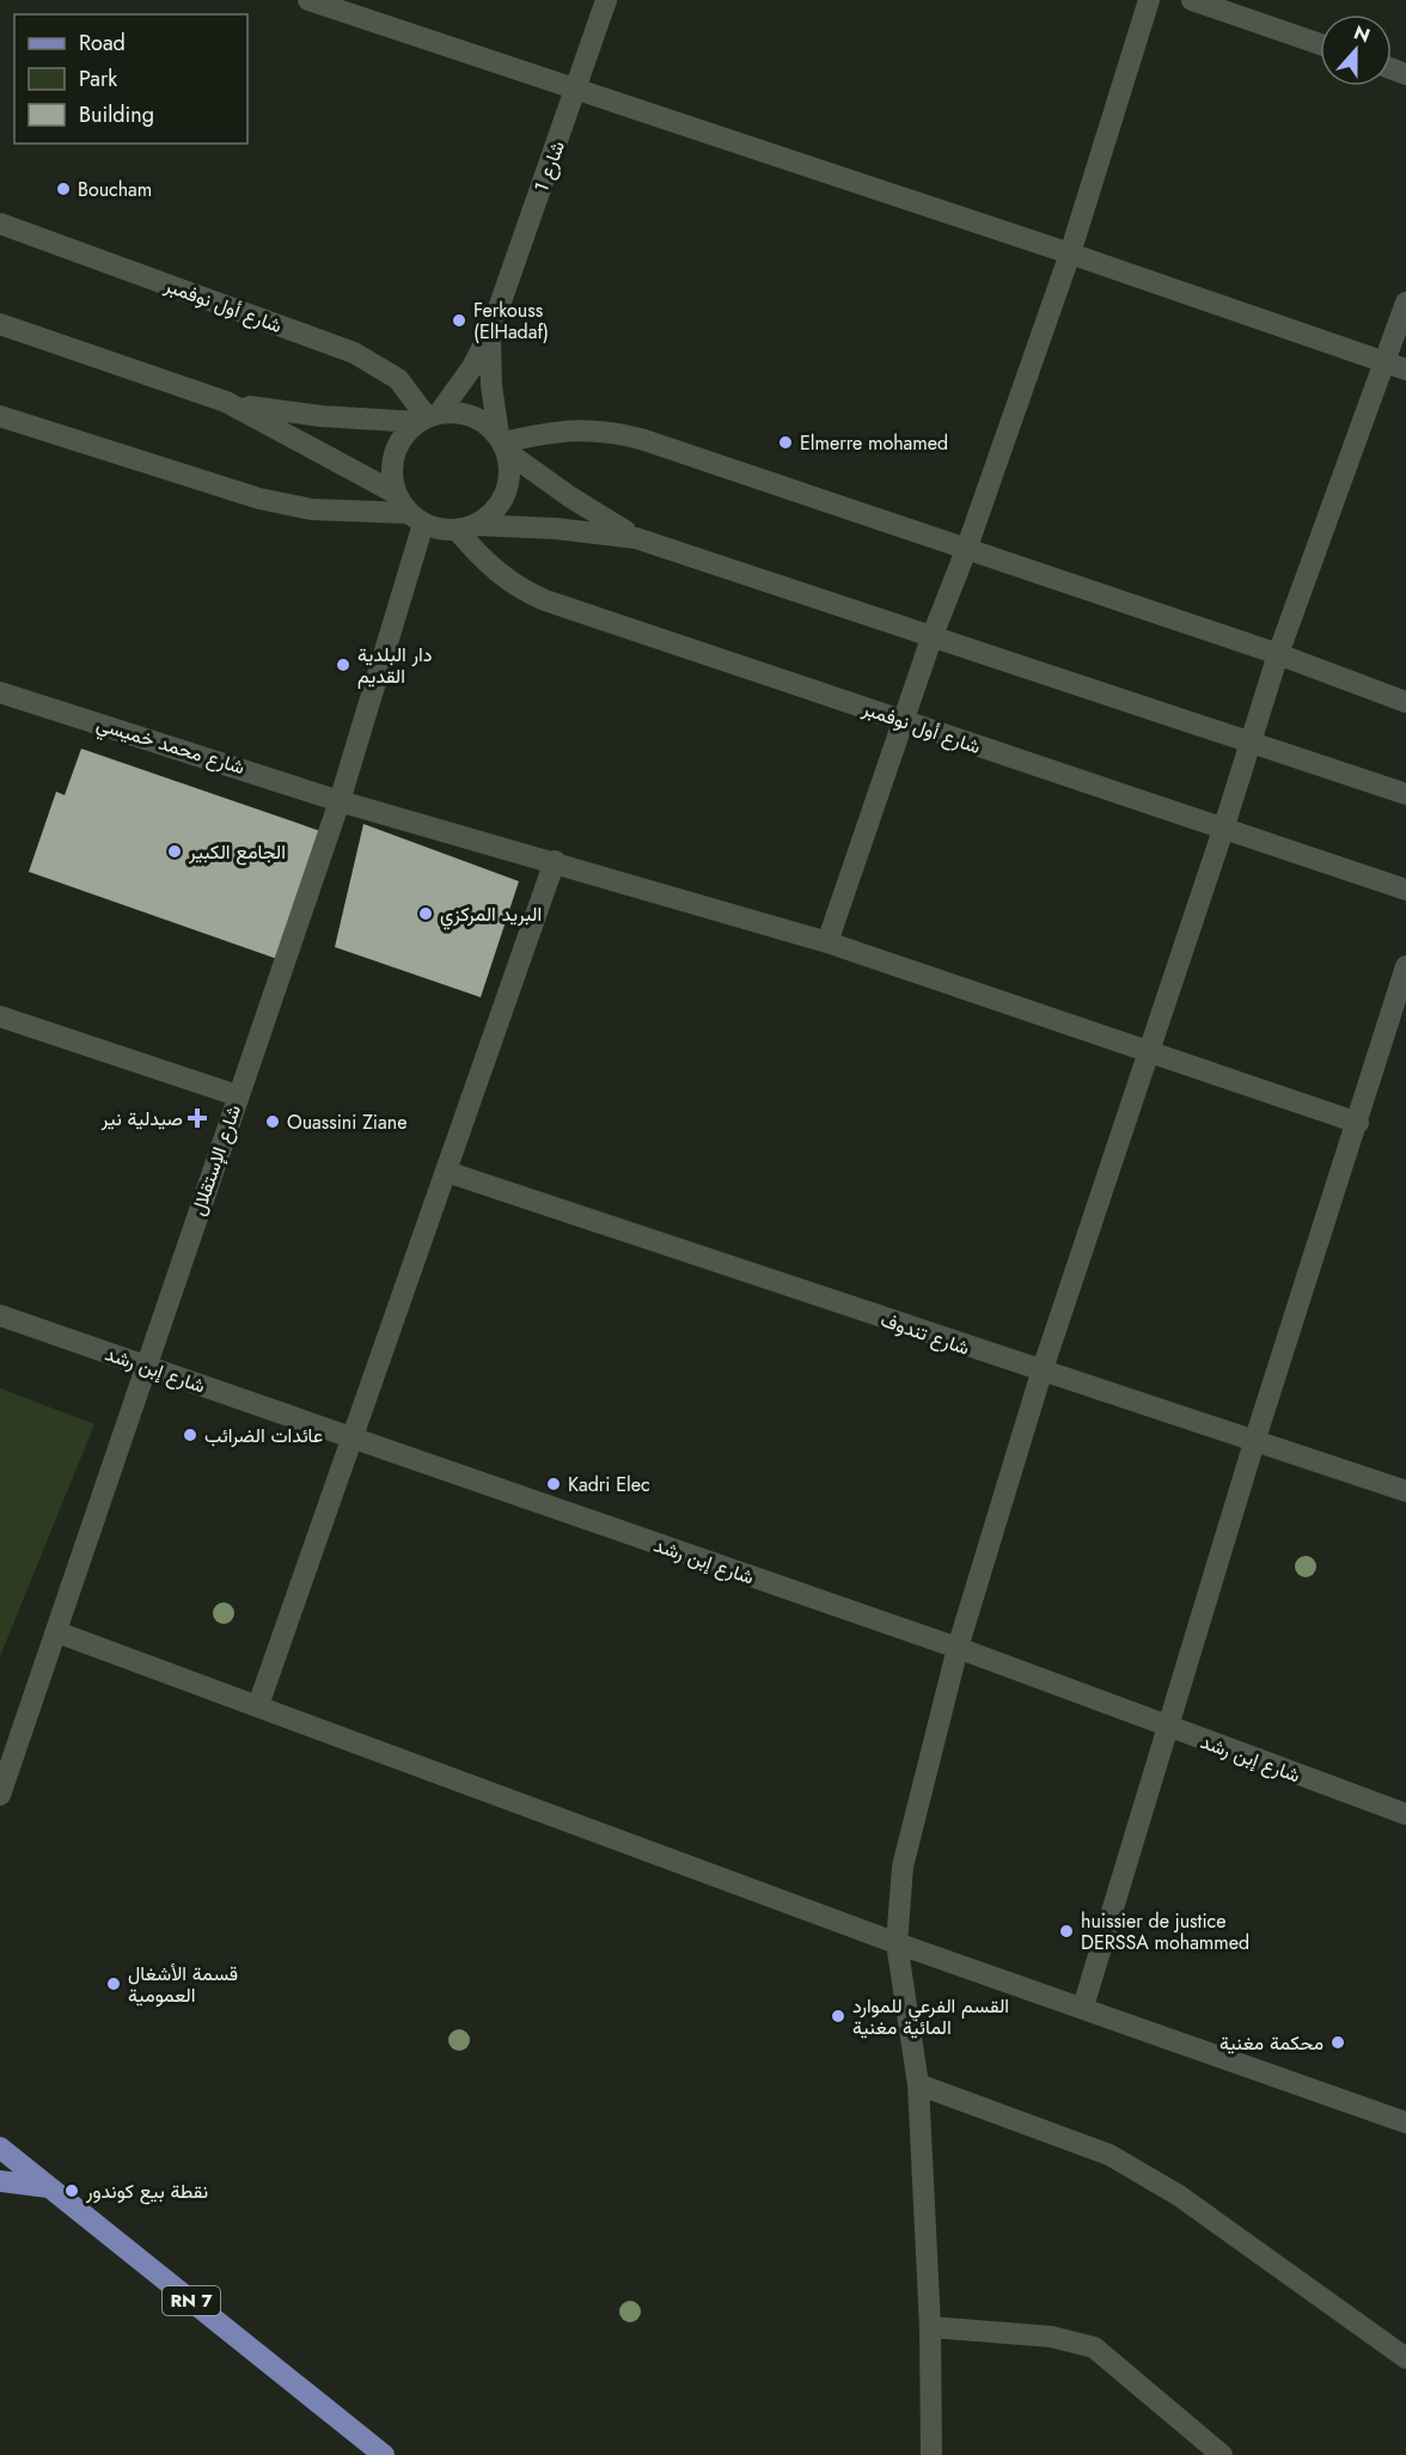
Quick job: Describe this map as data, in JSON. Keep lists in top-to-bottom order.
{
  "streets": {
    "main road": ["RN 7"],
    "street": [
      "شارع 1",
      "شارع أول نوفمبر",
      "شارع محمد خميسي",
      "شارع الإستقلال",
      "شارع تندوف",
      "شارع إبن رشد"
    ]
  },
  "crossings": [
    ["شارع 1", "شارع أول نوفمبر"],
    ["شارع 1", "شارع الإستقلال"],
    ["شارع أول نوفمبر", "شارع الإستقلال"],
    ["شارع محمد خميسي", "شارع الإستقلال"],
    ["شارع الإستقلال", "شارع إبن رشد"]
  ],
  "places": {
    "other": [
      "Boucham",
      "Ferkouss (ElHadaf)",
      "Elmerre mohamed",
      "دار البلدية القديم",
      "الجامع الكبير",
      "البريد المركزي",
      "Ouassini Ziane",
      "عائدات الضرائب",
      "Kadri Elec",
      "huissier de justice DERSSA mohammed",
      "قسمة الأشغال العمومية",
      "القسم الفرعي للموارد المائية مغنية",
      "محكمة مغنية",
      "نقطة بيع كوندور"
    ],
    "health": ["صيدلية نير"]
  },
  "legend": ["Road", "Park", "Building"],
  "north": "top"
}
